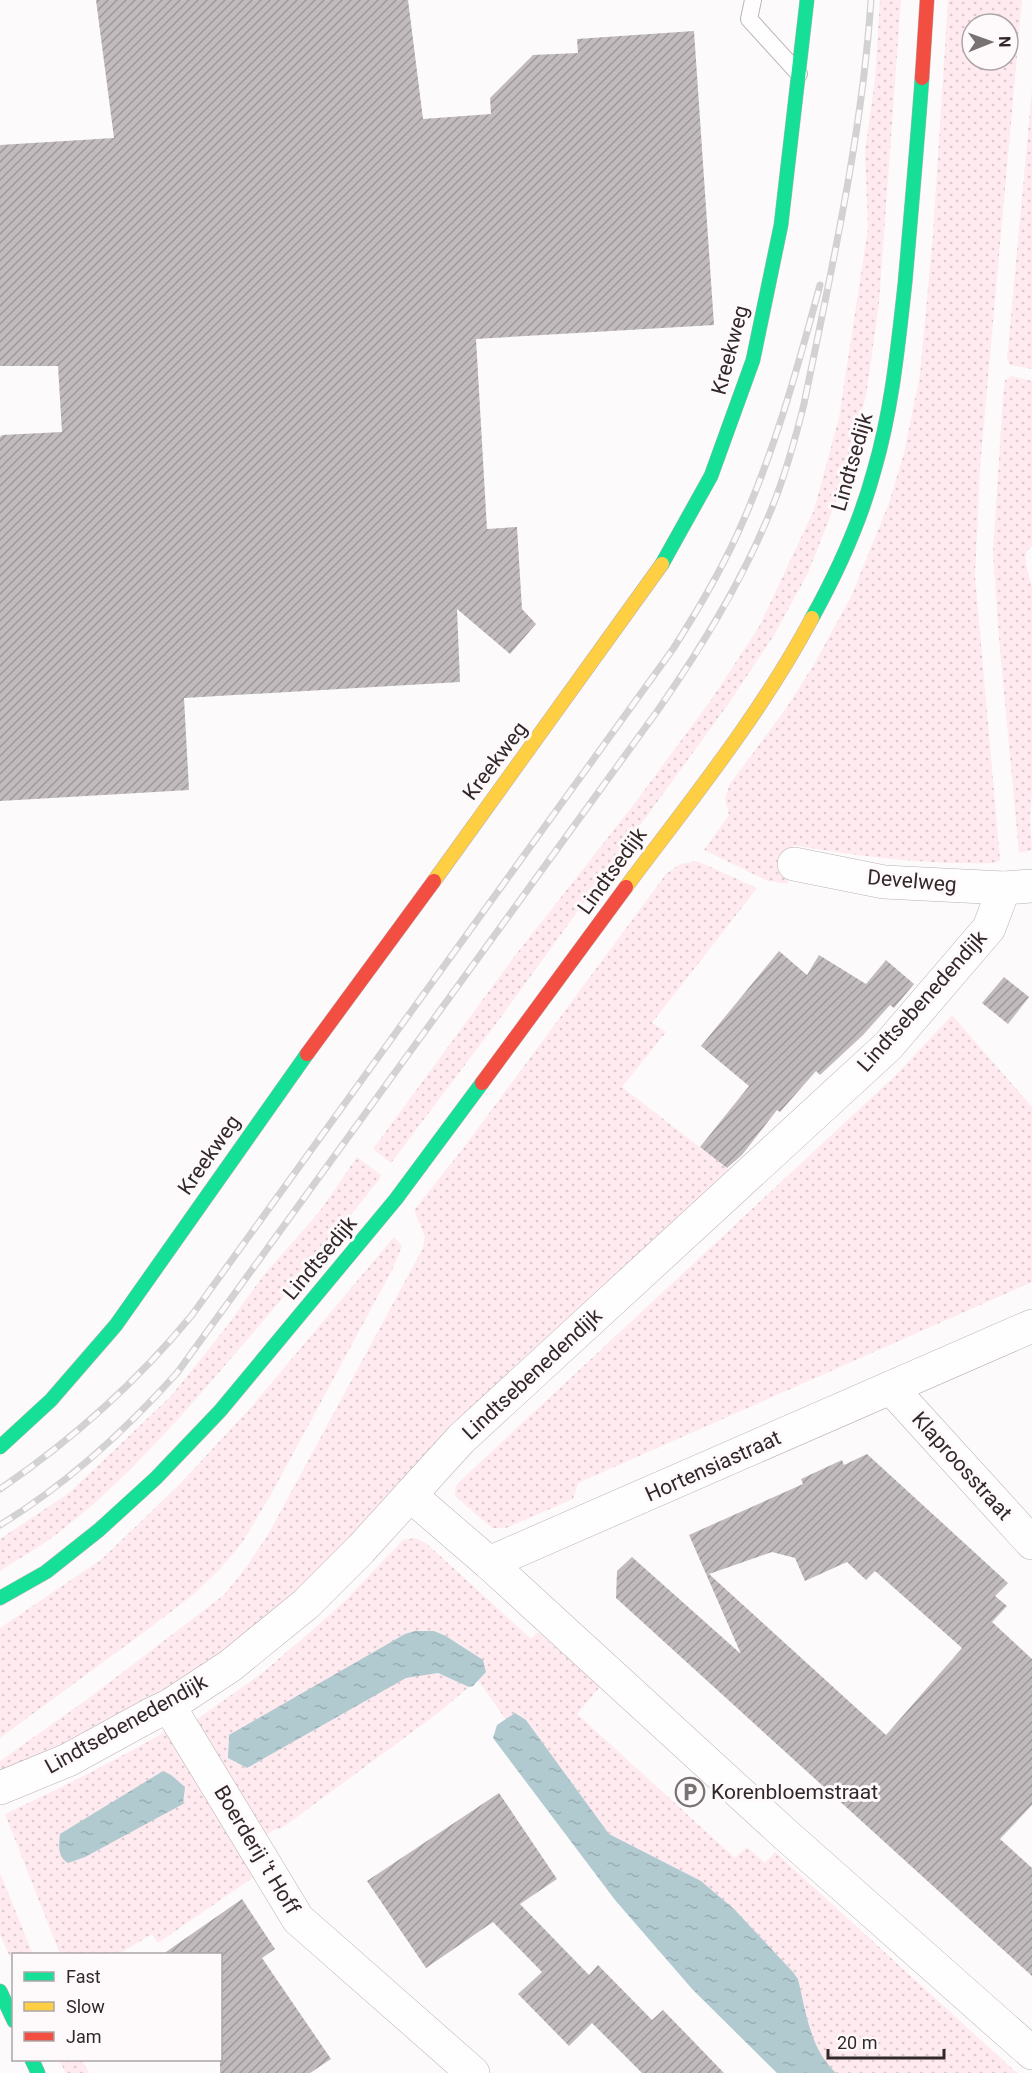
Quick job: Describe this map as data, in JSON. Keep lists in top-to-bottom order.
{
  "streets": {
    "main road": ["Kreekweg", "Lindtsedijk"],
    "street": [
      "Develweg",
      "Lindtsebenedendijk",
      "Hortensiastraat",
      "Klaproosstraat",
      "Boerderij 't Hoff"
    ]
  },
  "crossings": [
    ["Develweg", "Lindtsebenedendijk"],
    ["Lindtsebenedendijk", "Boerderij 't Hoff"],
    ["Hortensiastraat", "Klaproosstraat"]
  ],
  "places": {
    "parking": ["Korenbloemstraat"]
  },
  "legend": ["Fast", "Slow", "Jam"],
  "scale_bar": "20 m",
  "north": "right"
}
